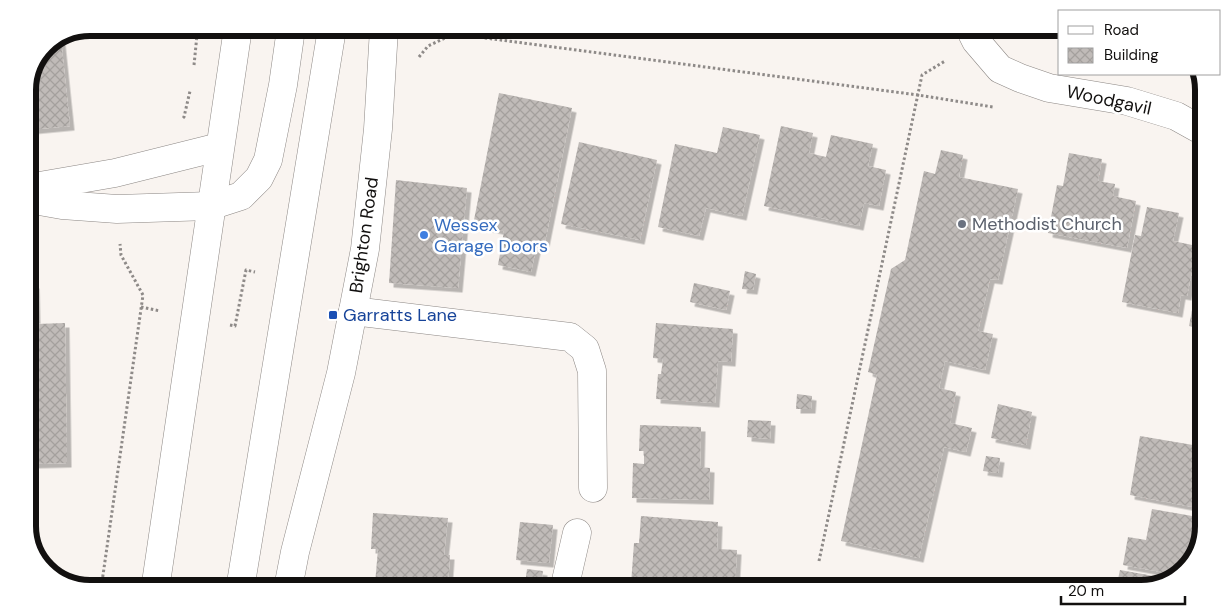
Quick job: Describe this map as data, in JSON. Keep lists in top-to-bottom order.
{
  "streets": {
    "main road": ["Woodgavil", "Brighton Road"]
  },
  "places": {
    "other": ["Methodist Church", "Wessex Garage Doors"],
    "transit": ["Garratts Lane"]
  },
  "legend": ["Road", "Building"],
  "scale_bar": "20 m"
}
